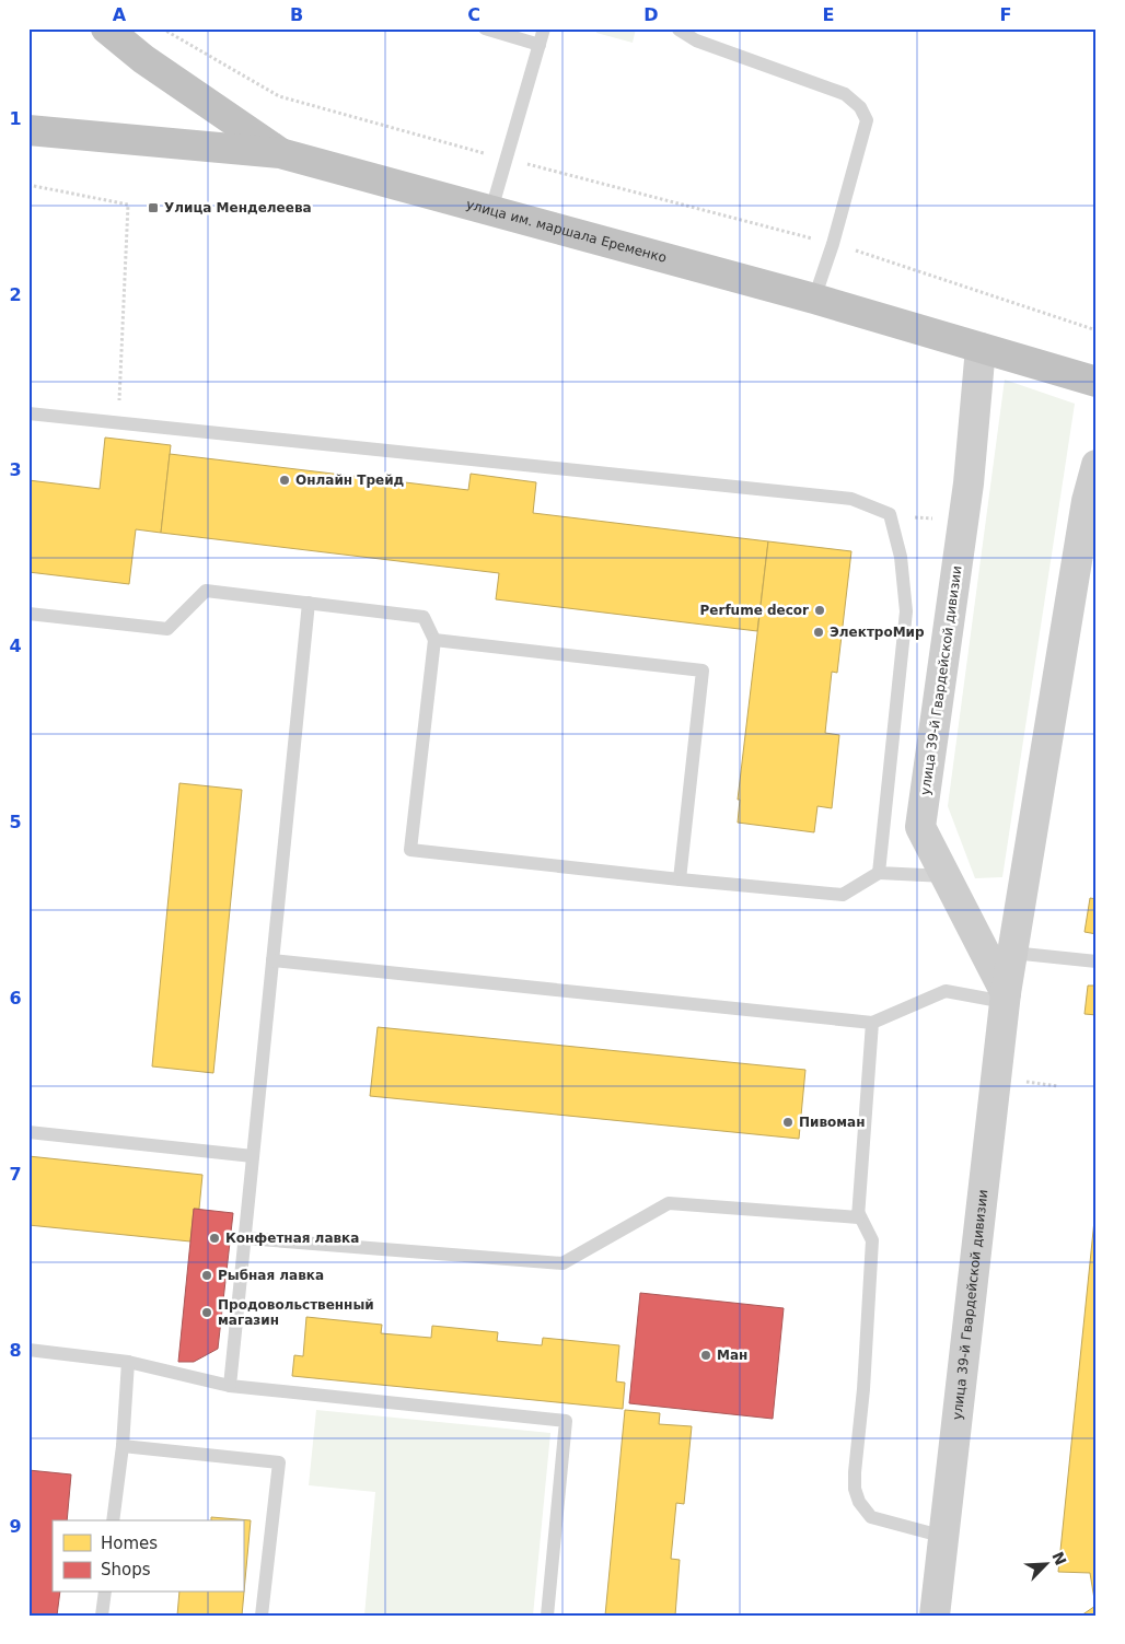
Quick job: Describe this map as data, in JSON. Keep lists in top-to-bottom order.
{
  "streets": {
    "highway": ["улица им. маршала Еременко"],
    "main road": ["улица 39-й Гвардейской дивизии"]
  },
  "crossings": [
    ["улица им. маршала Еременко", "улица 39-й Гвардейской дивизии"]
  ],
  "places": {
    "transit": ["Улица Менделеева"],
    "other": [
      "Онлайн Трейд",
      "Perfume decor",
      "ЭлектроМир",
      "Пивоман",
      "Конфетная лавка",
      "Рыбная лавка",
      "Продовольственный магазин",
      "Ман"
    ]
  },
  "legend": ["Homes", "Shops"],
  "north": "top right",
  "grid": {
    "columns": [
      "A",
      "B",
      "C",
      "D",
      "E",
      "F"
    ],
    "rows": [
      "1",
      "2",
      "3",
      "4",
      "5",
      "6",
      "7",
      "8",
      "9"
    ]
  }
}
